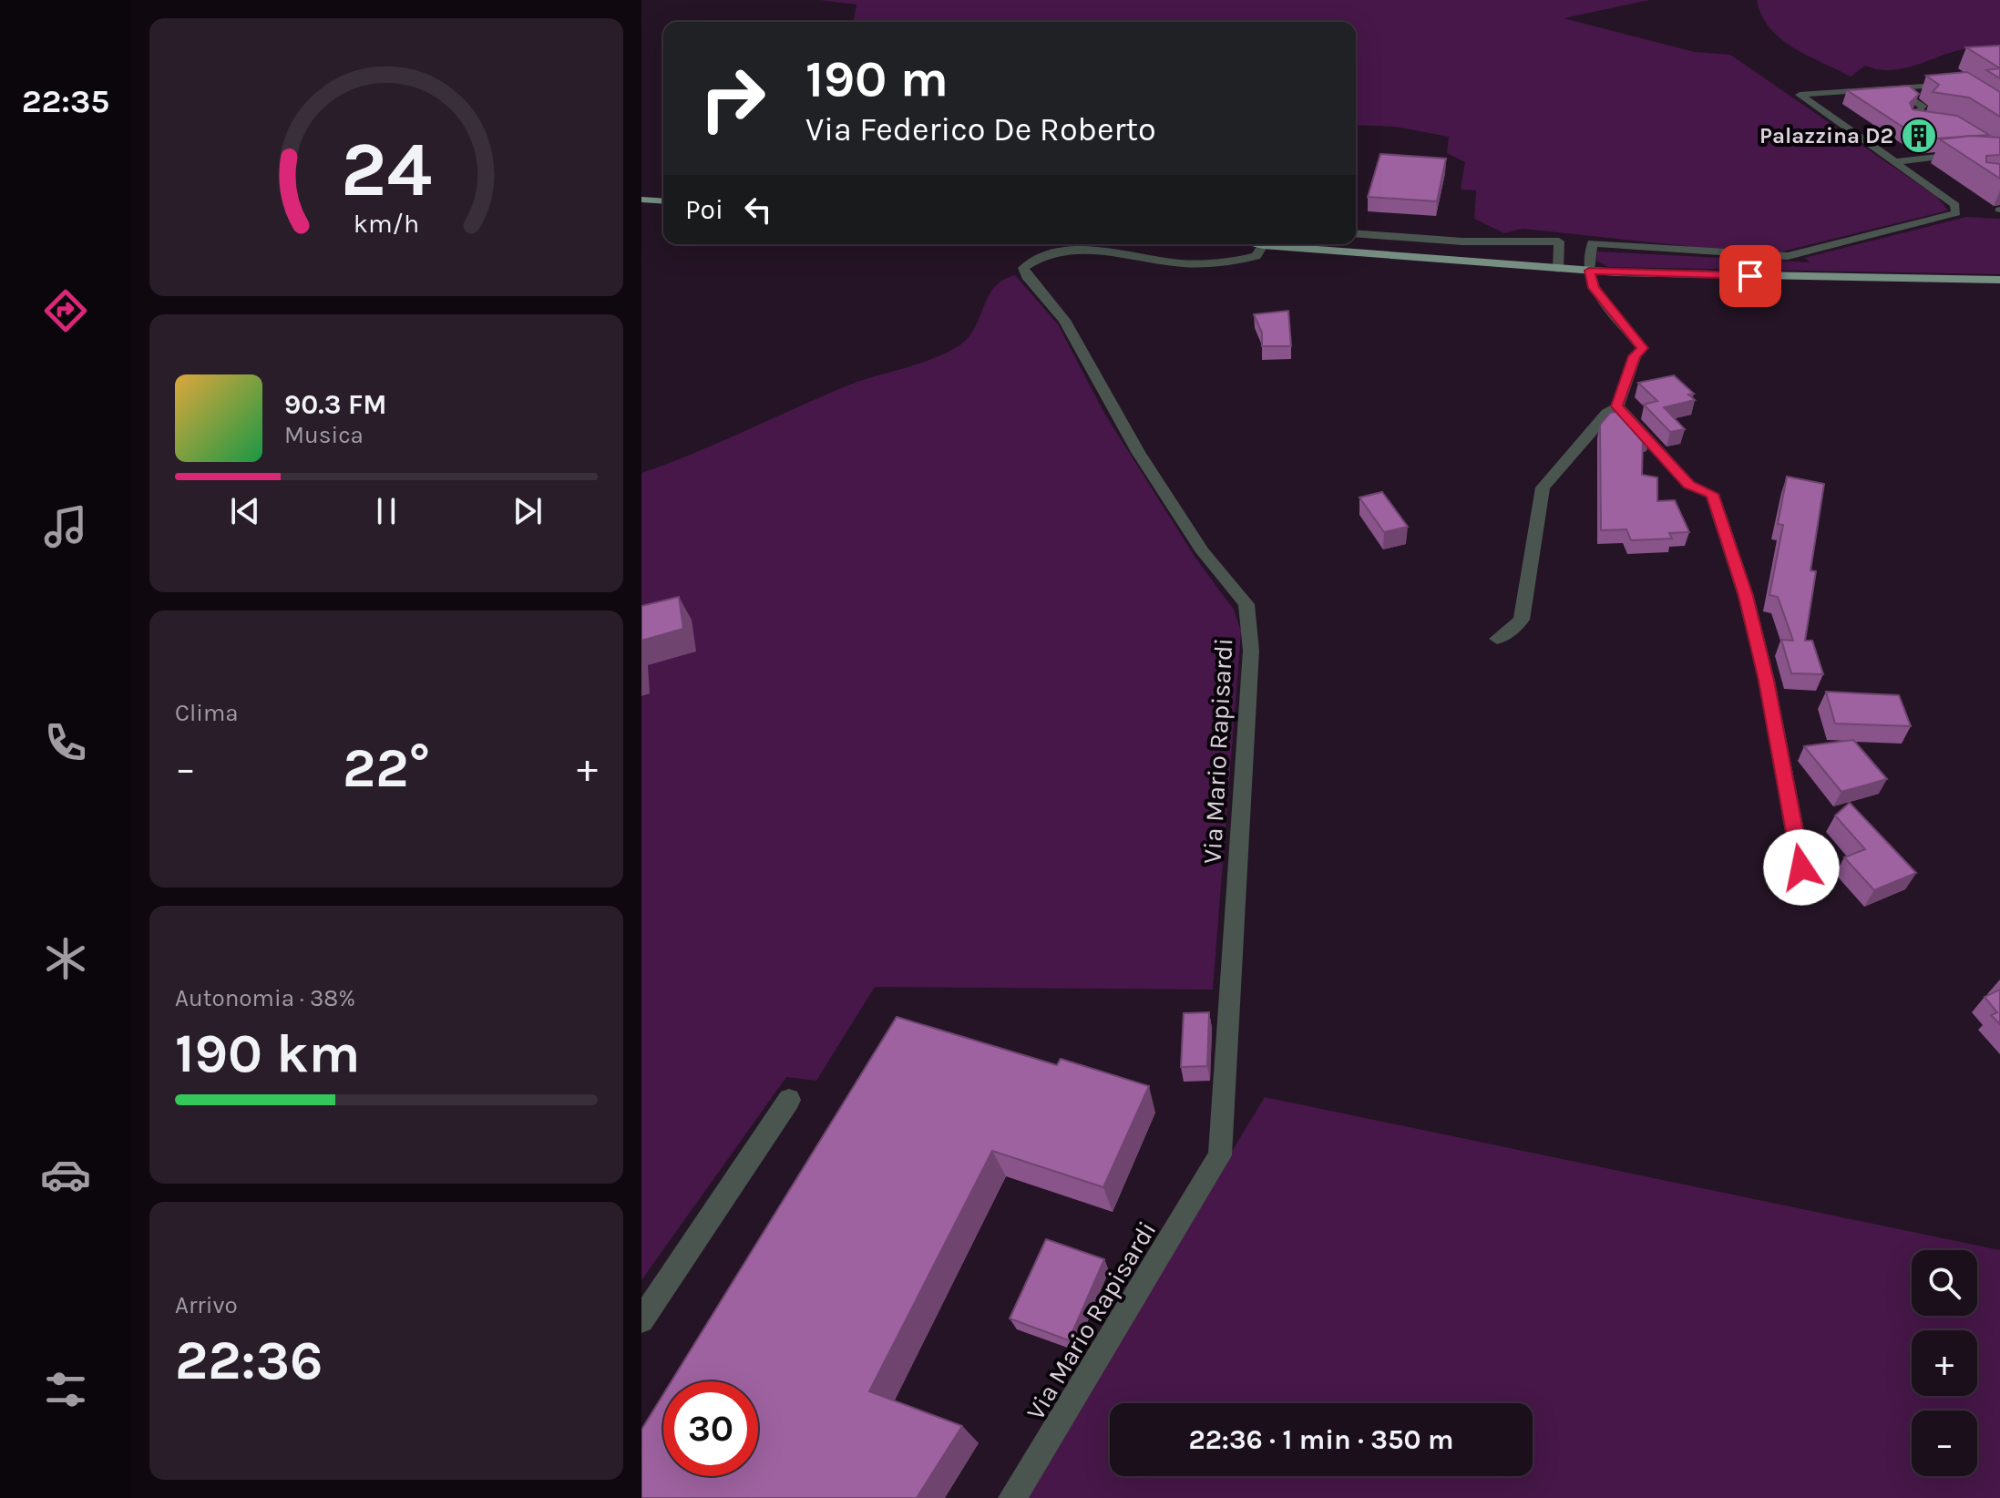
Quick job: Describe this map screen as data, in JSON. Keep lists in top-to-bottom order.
{
  "streets": {
    "street": ["Via Mario Rapisardi"]
  },
  "places": {
    "building": ["Palazzina D2"]
  },
  "page": {
    "tabs": "22:35",
    "turn": ["190 m", "Via Federico De Roberto"],
    "then": "Poi",
    "song": ["90.3 FM", "Musica"],
    "tile": [
      "Clima",
      ["Autonomia · 38%", "190 km"],
      ["Arrivo", "22:36"]
    ],
    "heat": ["−", "22°", "+"],
    "map_buttons": ["+", "−"],
    "limit": "30",
    "trip": "22:36 · 1 min · 350 m",
    "gauge": ["24", "km/h"]
  }
}
